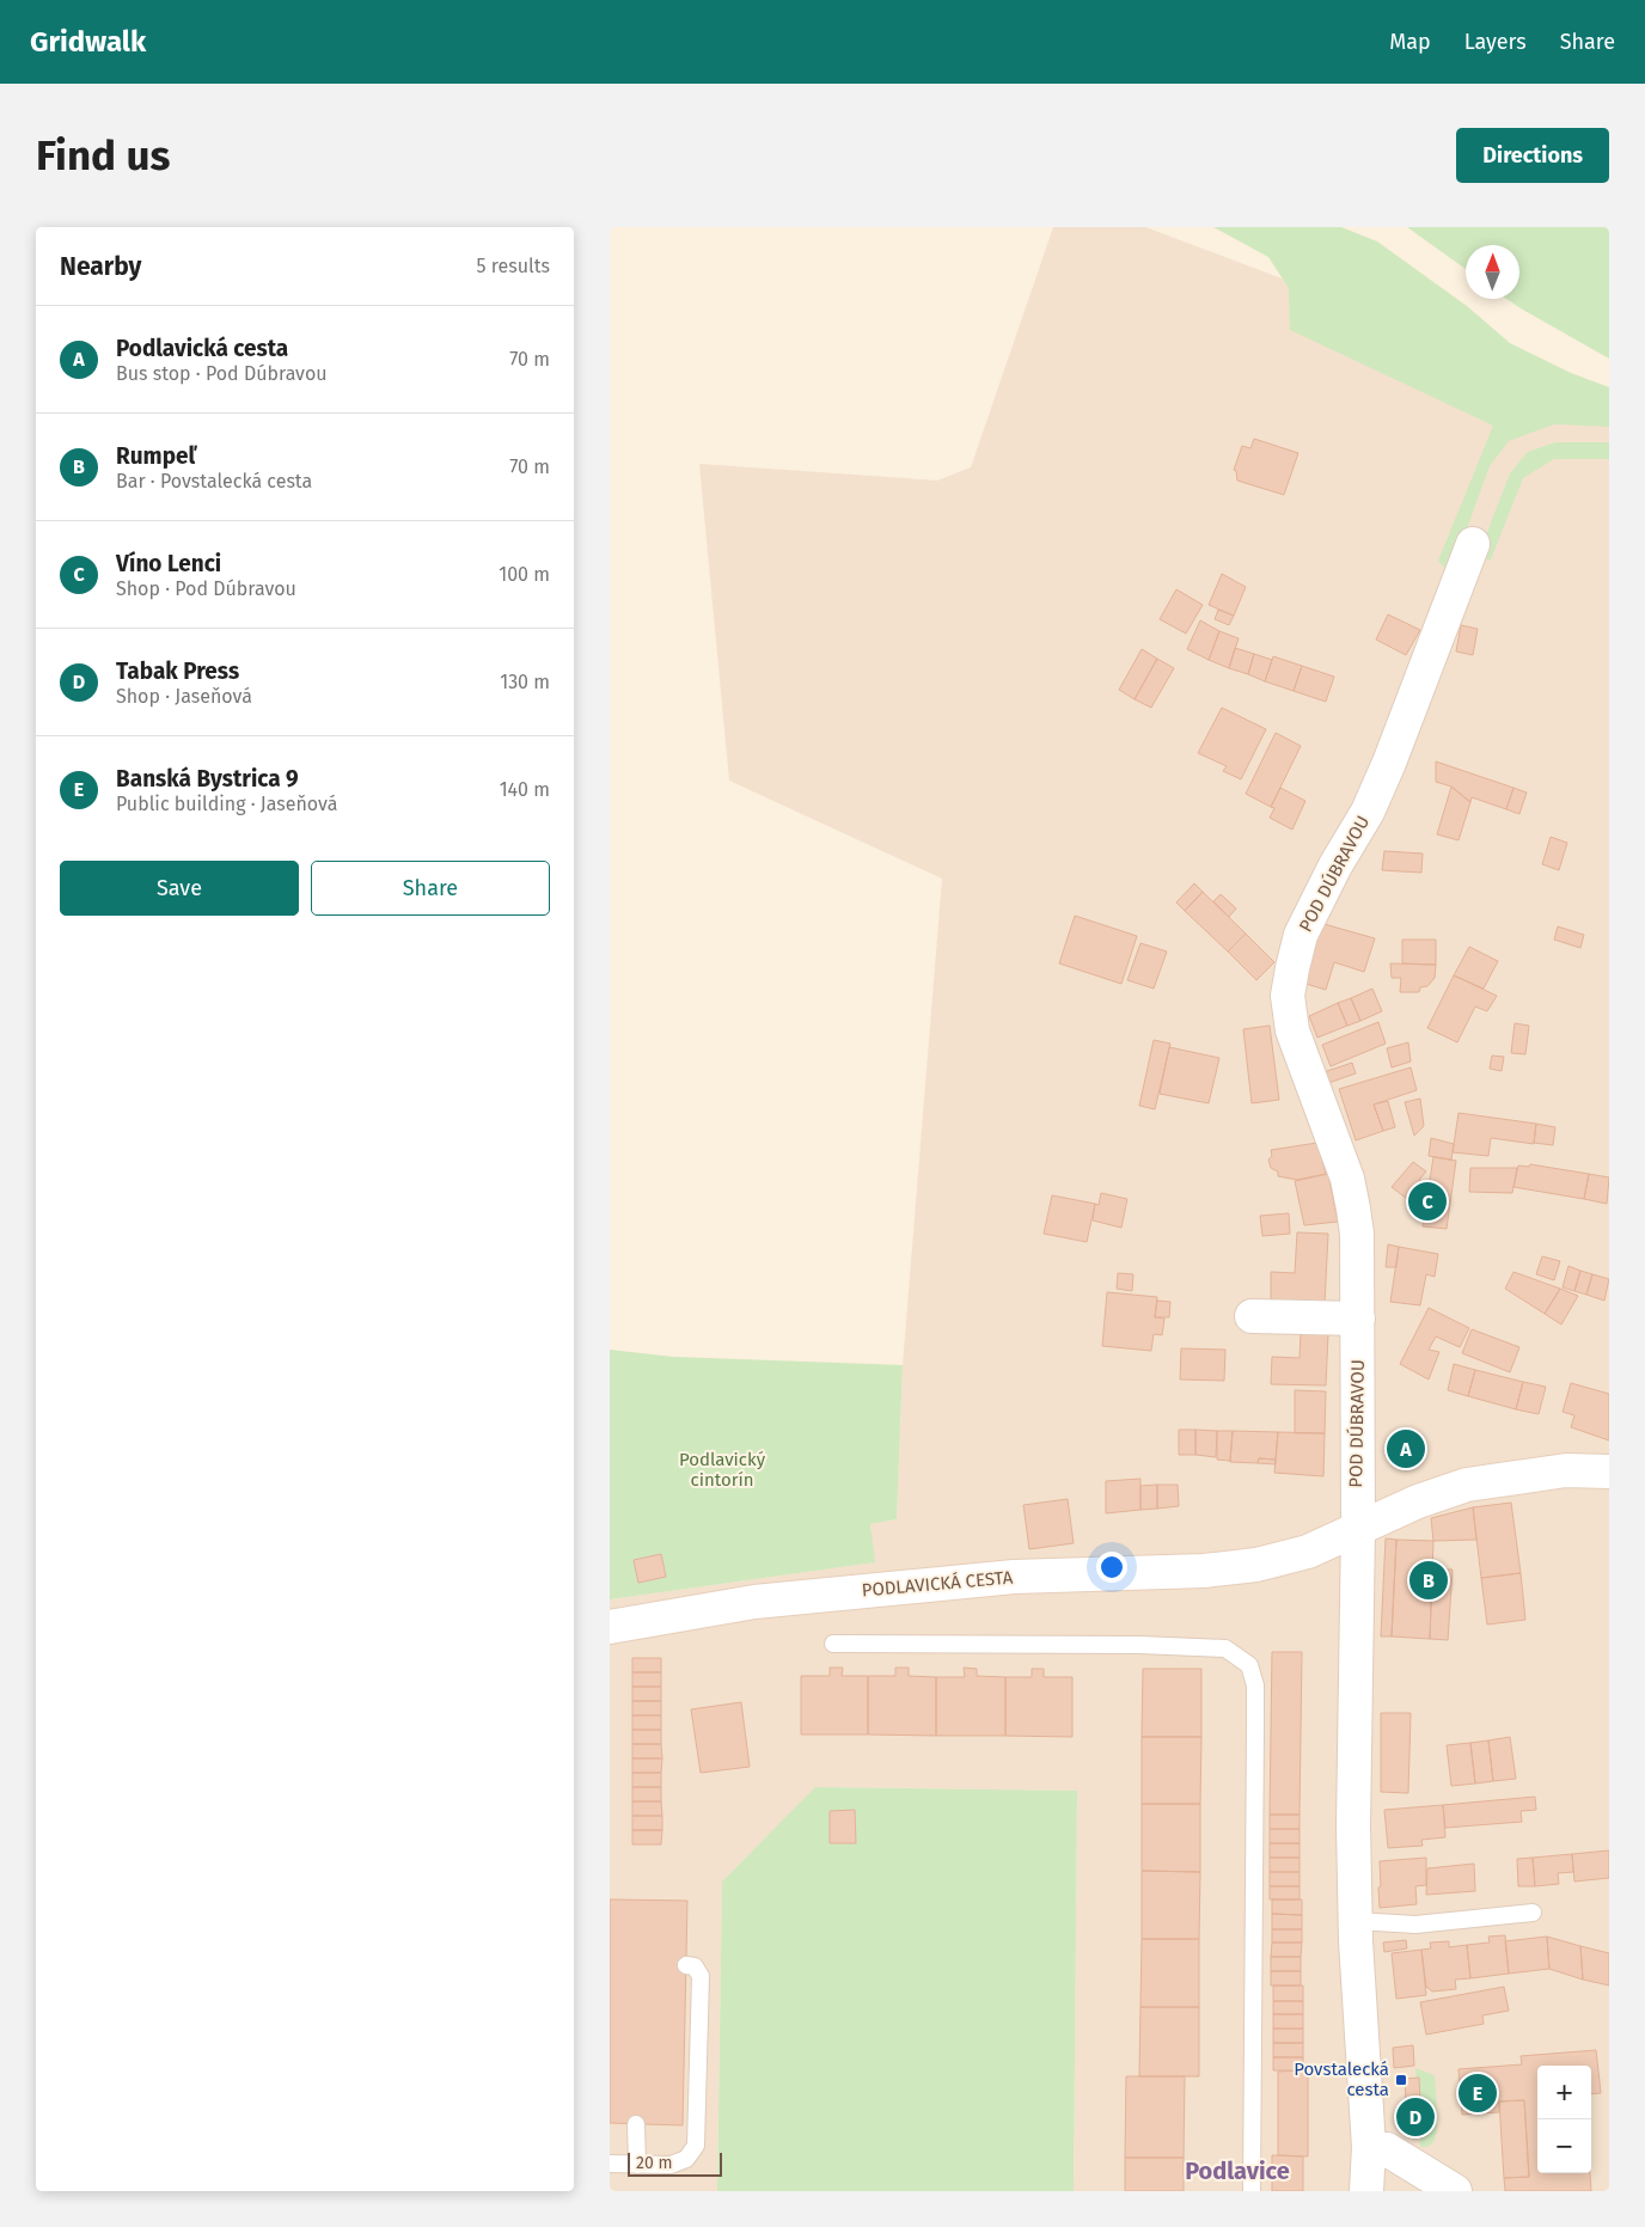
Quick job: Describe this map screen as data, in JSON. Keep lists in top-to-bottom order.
{
  "streets": {
    "street": ["POD DÚBRAVOU", "PODLAVICKÁ CESTA"]
  },
  "crossings": [
    ["POD DÚBRAVOU", "PODLAVICKÁ CESTA"]
  ],
  "districts": ["Podlavice"],
  "parks": ["Podlavický cintorín"],
  "places": {
    "transit": ["Povstalecká cesta"]
  },
  "scale_bar": "20 m",
  "north": "top",
  "page": {
    "header": "Gridwalk",
    "nav": ["Map", "Layers", "Share"],
    "buttons": [
      "Directions",
      ["Save", "Share"]
    ],
    "title": "Find us",
    "heading": ["Nearby", "5 results"],
    "list": [
      {
        "mark": "A",
        "name": "Podlavická cesta",
        "note": "Bus stop · Pod Dúbravou",
        "value": "70 m"
      },
      {
        "mark": "B",
        "name": "Rumpeľ",
        "note": "Bar · Povstalecká cesta",
        "value": "70 m"
      },
      {
        "mark": "C",
        "name": "Víno Lenci",
        "note": "Shop · Pod Dúbravou",
        "value": "100 m"
      },
      {
        "mark": "D",
        "name": "Tabak Press",
        "note": "Shop · Jaseňová",
        "value": "130 m"
      },
      {
        "mark": "E",
        "name": "Banská Bystrica 9",
        "note": "Public building · Jaseňová",
        "value": "140 m"
      }
    ],
    "pins": [
      "C",
      "A",
      "B",
      "E",
      "D"
    ],
    "map_buttons": ["+", "−"],
    "scale": "20 m"
  }
}
